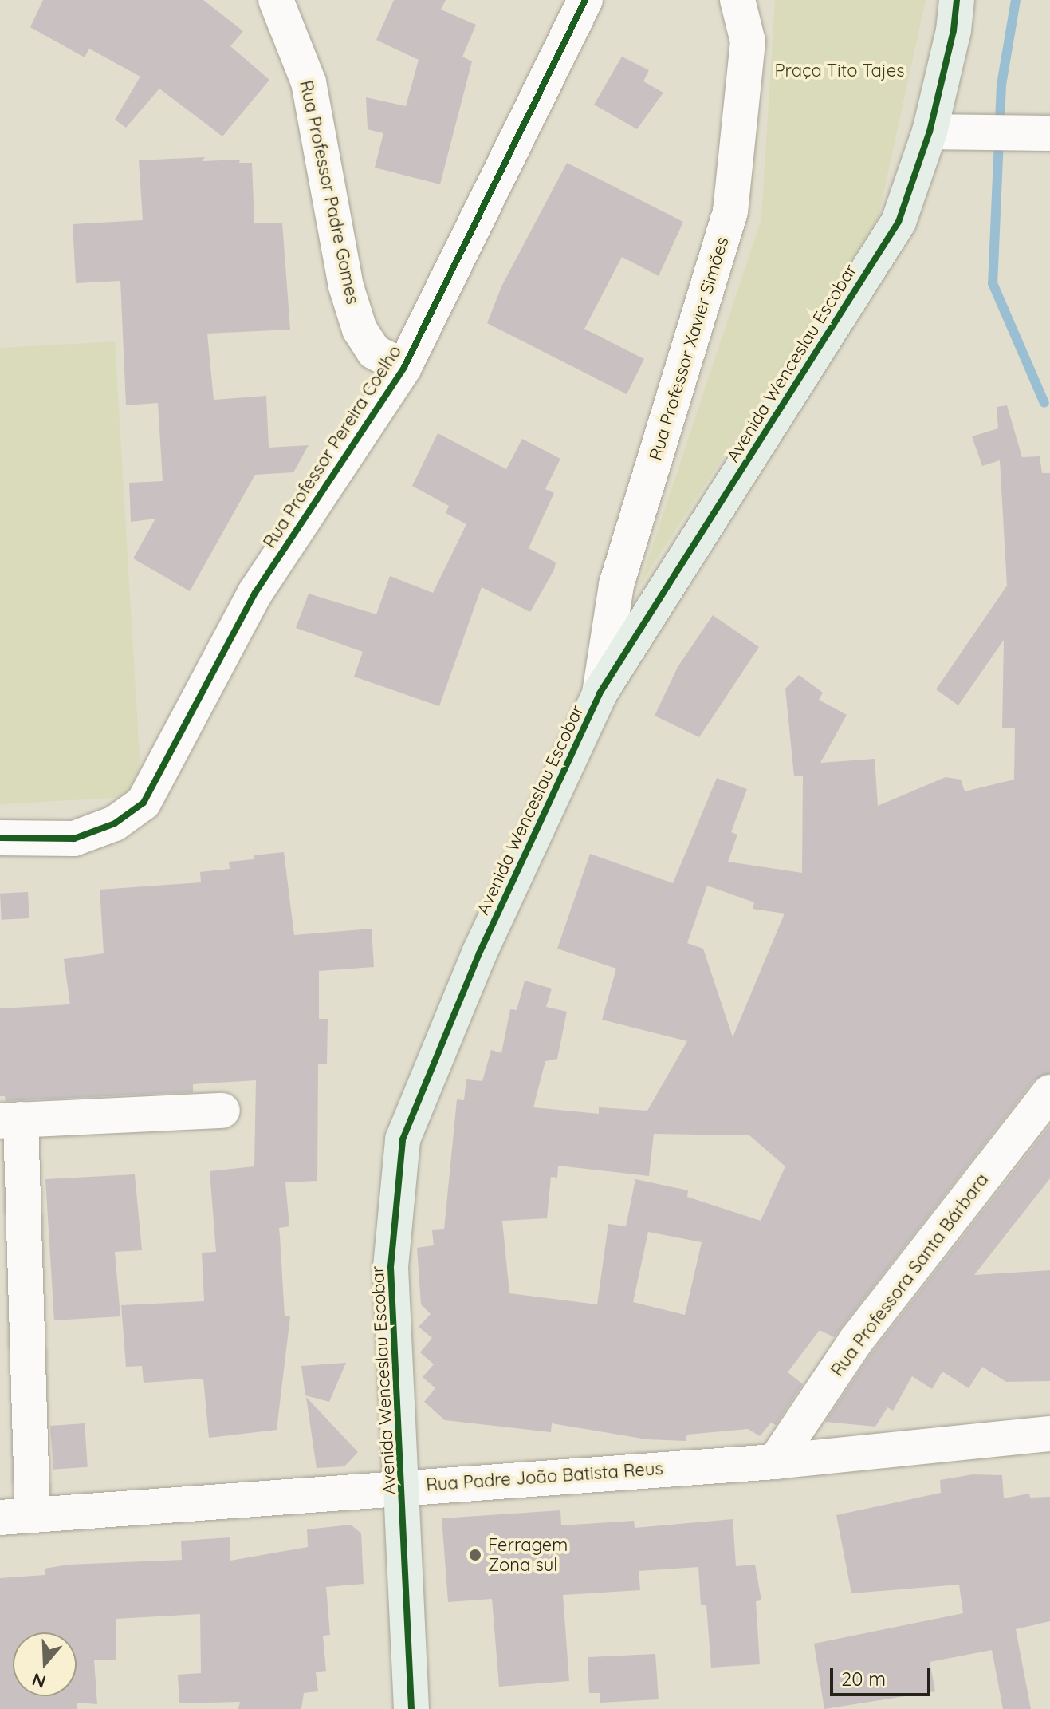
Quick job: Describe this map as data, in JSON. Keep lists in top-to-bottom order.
{
  "streets": {
    "main road": ["Avenida Wenceslau Escobar"],
    "street": [
      "Rua Professor Padre Gomes",
      "Rua Professor Xavier Simões",
      "Rua Professor Pereira Coelho",
      "Rua Professora Santa Bárbara",
      "Rua Padre João Batista Reus"
    ]
  },
  "crossings": [
    ["Rua Professor Padre Gomes", "Rua Professor Pereira Coelho"],
    ["Rua Professor Xavier Simões", "Avenida Wenceslau Escobar"],
    ["Avenida Wenceslau Escobar", "Rua Padre João Batista Reus"],
    ["Rua Professora Santa Bárbara", "Rua Padre João Batista Reus"]
  ],
  "parks": ["Praça Tito Tajes"],
  "places": ["Ferragem Zona sul"],
  "scale_bar": "20 m",
  "north": "bottom"
}
